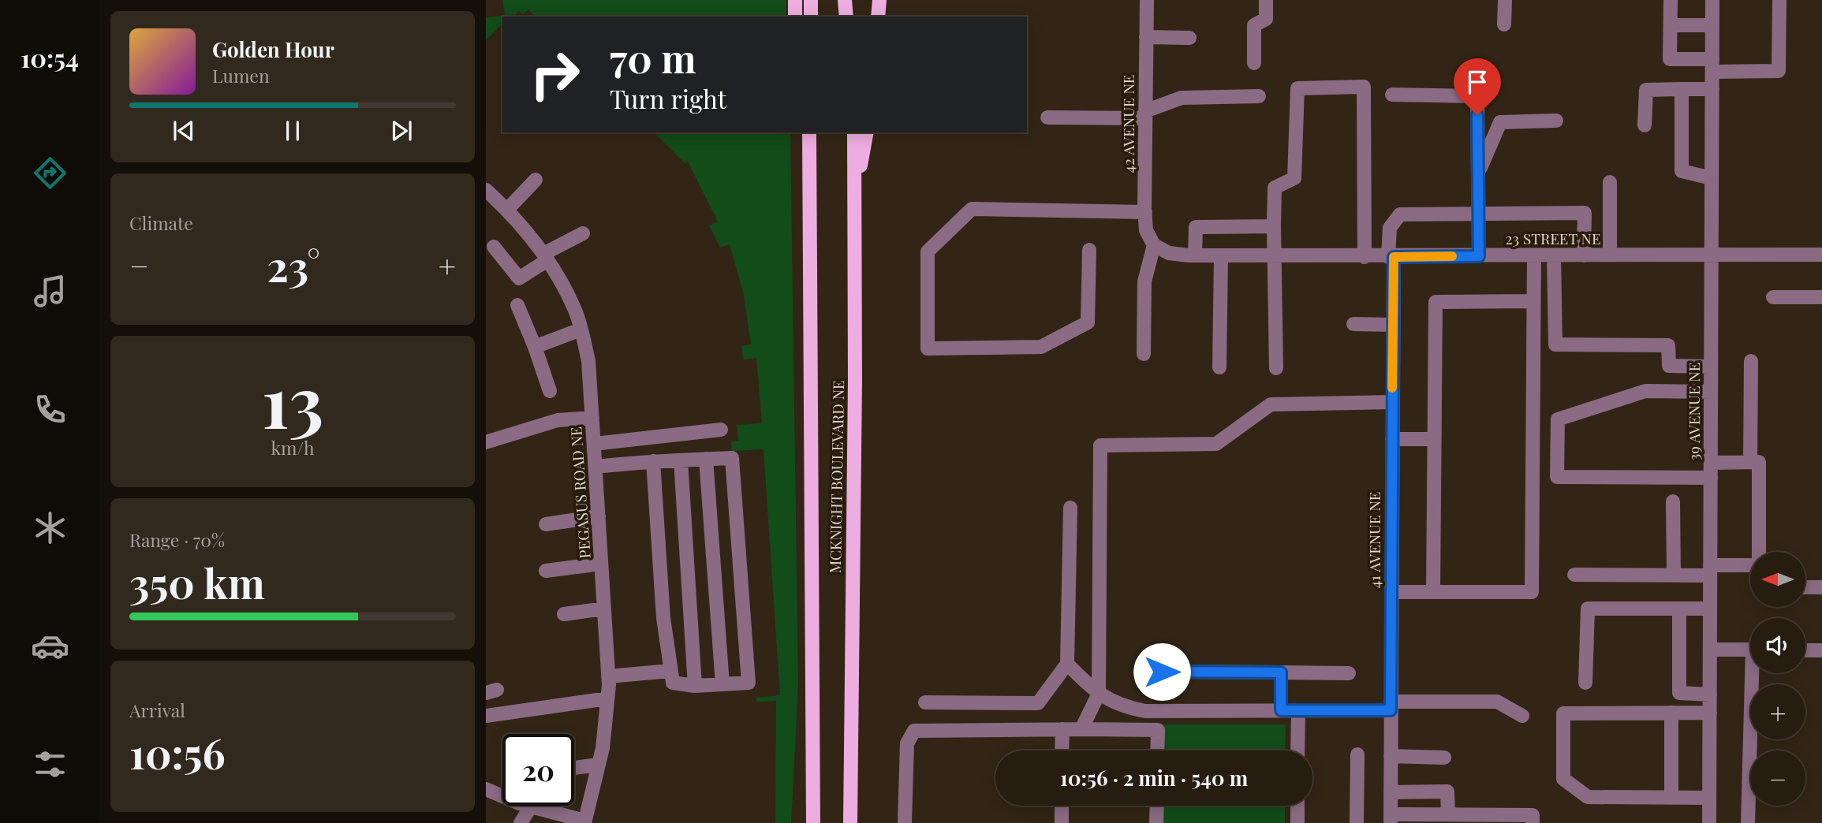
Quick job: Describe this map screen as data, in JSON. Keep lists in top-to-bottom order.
{
  "streets": {
    "main road": ["MCKNIGHT BOULEVARD NE"],
    "street": [
      "42 AVENUE NE",
      "23 STREET NE",
      "39 AVENUE NE",
      "PEGASUS ROAD NE",
      "41 AVENUE NE"
    ]
  },
  "crossings": [
    ["42 AVENUE NE", "23 STREET NE"],
    ["23 STREET NE", "39 AVENUE NE"],
    ["23 STREET NE", "41 AVENUE NE"]
  ],
  "north": "left",
  "page": {
    "tabs": "10:54",
    "turn": ["70 m", "Turn right"],
    "song": ["Golden Hour", "Lumen"],
    "tile": [
      "Climate",
      ["13", "km/h"],
      ["Range · 70%", "350 km"],
      ["Arrival", "10:56"]
    ],
    "heat": ["−", "23°", "+"],
    "map_buttons": ["+", "−"],
    "limit": "20",
    "trip": "10:56 · 2 min · 540 m"
  }
}
